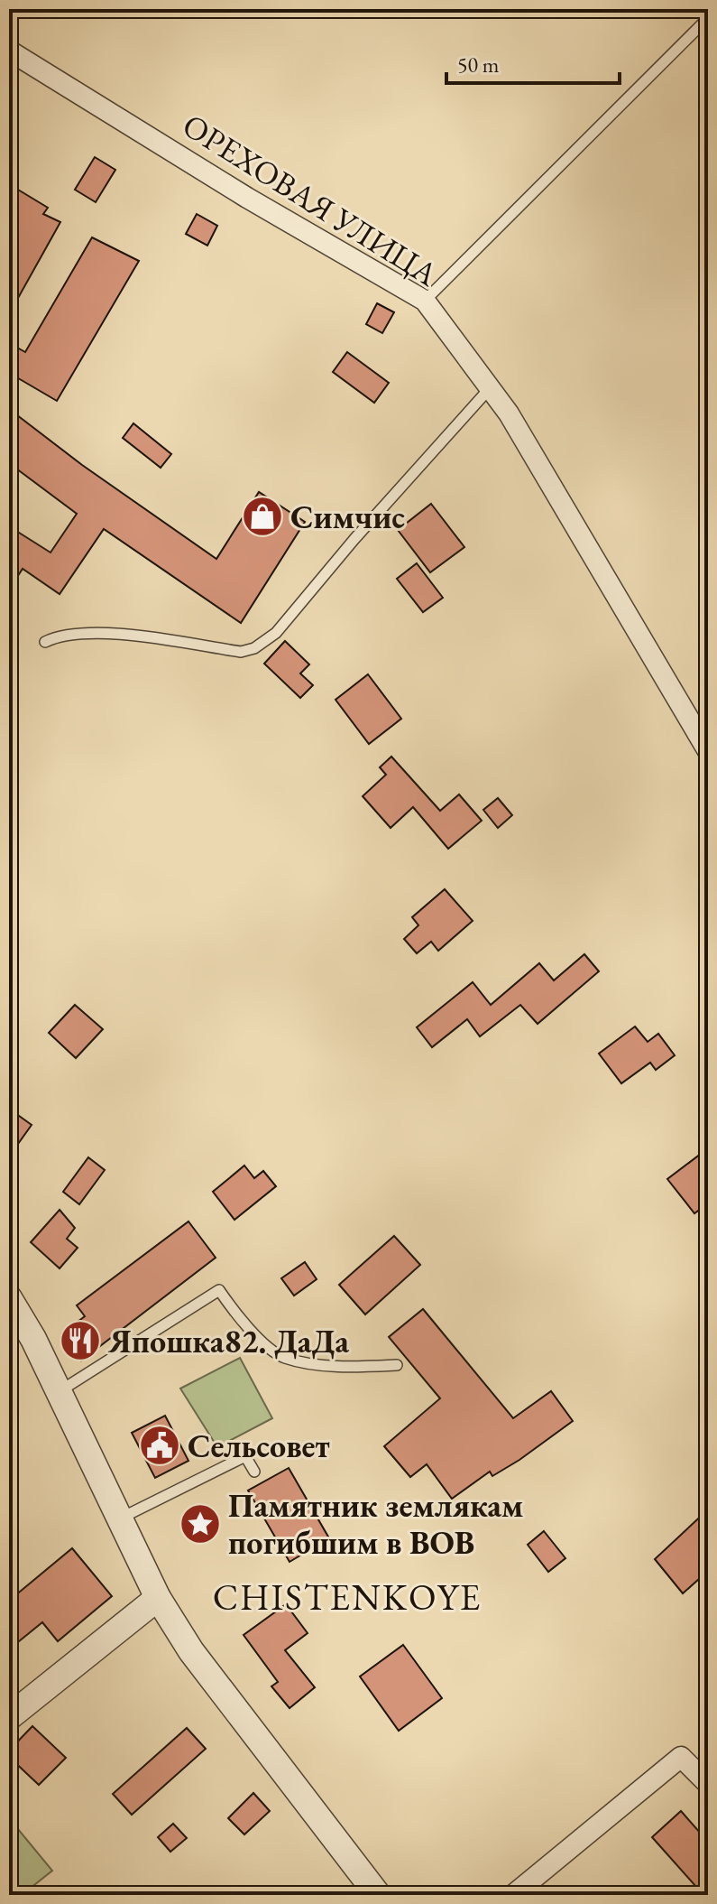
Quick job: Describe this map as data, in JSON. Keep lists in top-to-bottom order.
{
  "streets": {
    "street": ["ОРЕХОВАЯ УЛИЦА"]
  },
  "districts": ["CHISTENKOYE"],
  "places": {
    "shop": ["Симчис"],
    "restaurant": ["Япошка82. ДаДа"],
    "public building": ["Сельсовет"],
    "place": ["Памятник землякам погибшим в ВОВ"]
  },
  "scale_bar": "50 m"
}
